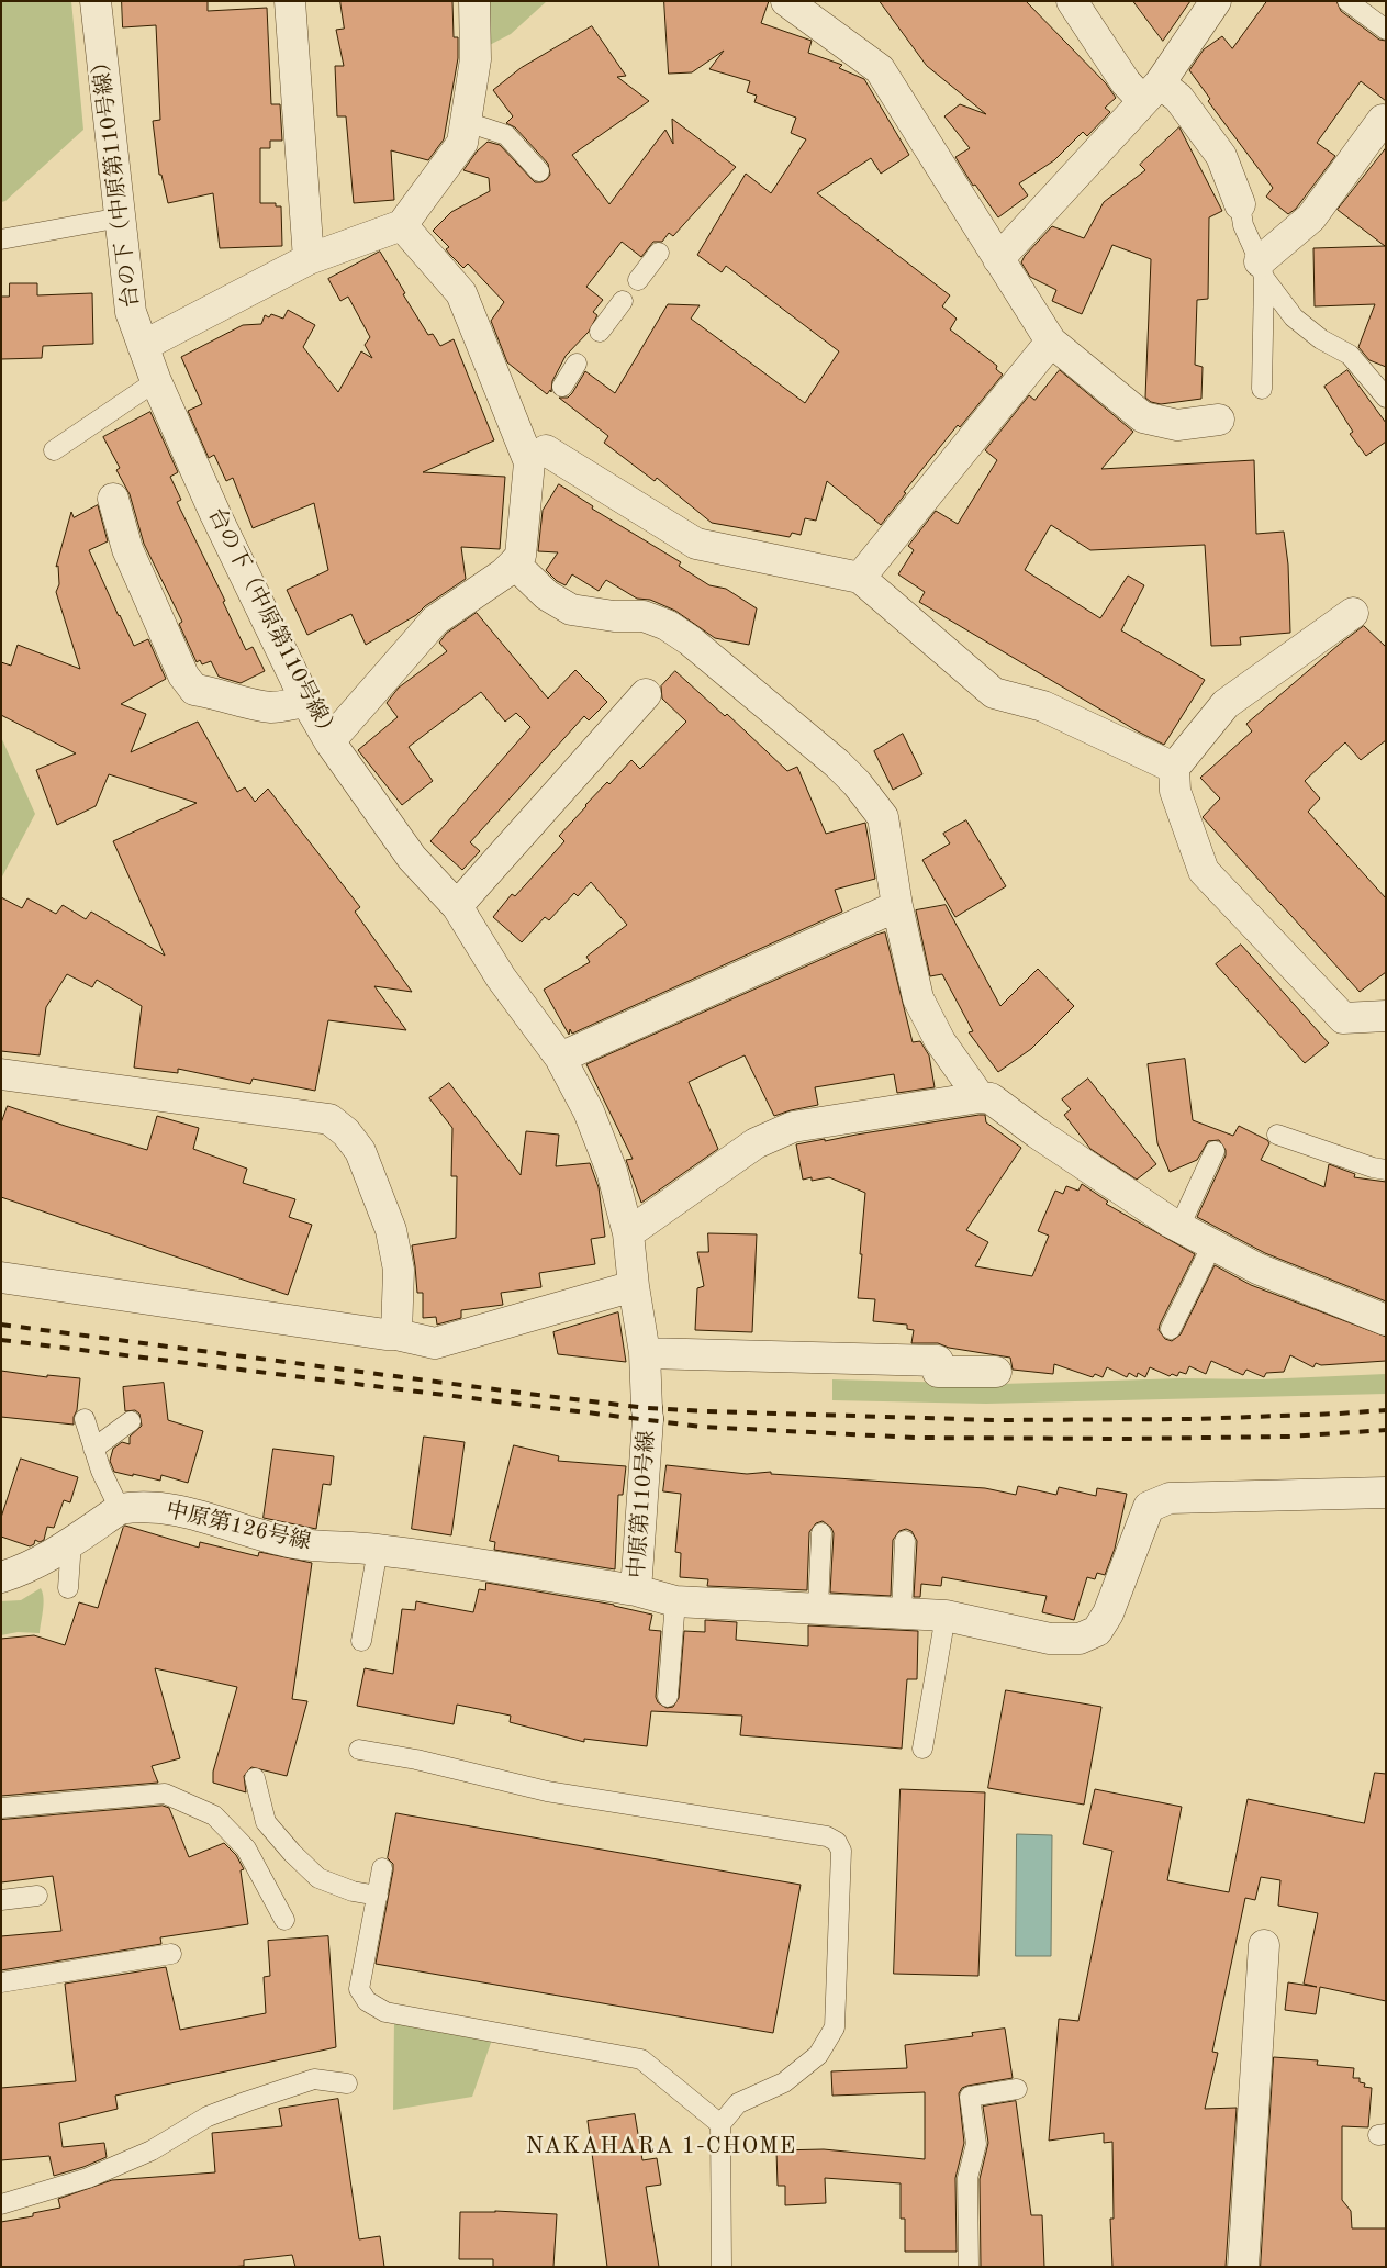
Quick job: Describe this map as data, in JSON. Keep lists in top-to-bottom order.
{
  "streets": {
    "street": ["台の下（中原第110号線）", "中原第110号線", "中原第126号線"]
  },
  "crossings": [
    ["台の下（中原第110号線）", "中原第110号線"],
    ["中原第110号線", "中原第126号線"]
  ],
  "districts": ["NAKAHARA 1-CHOME"]
}
